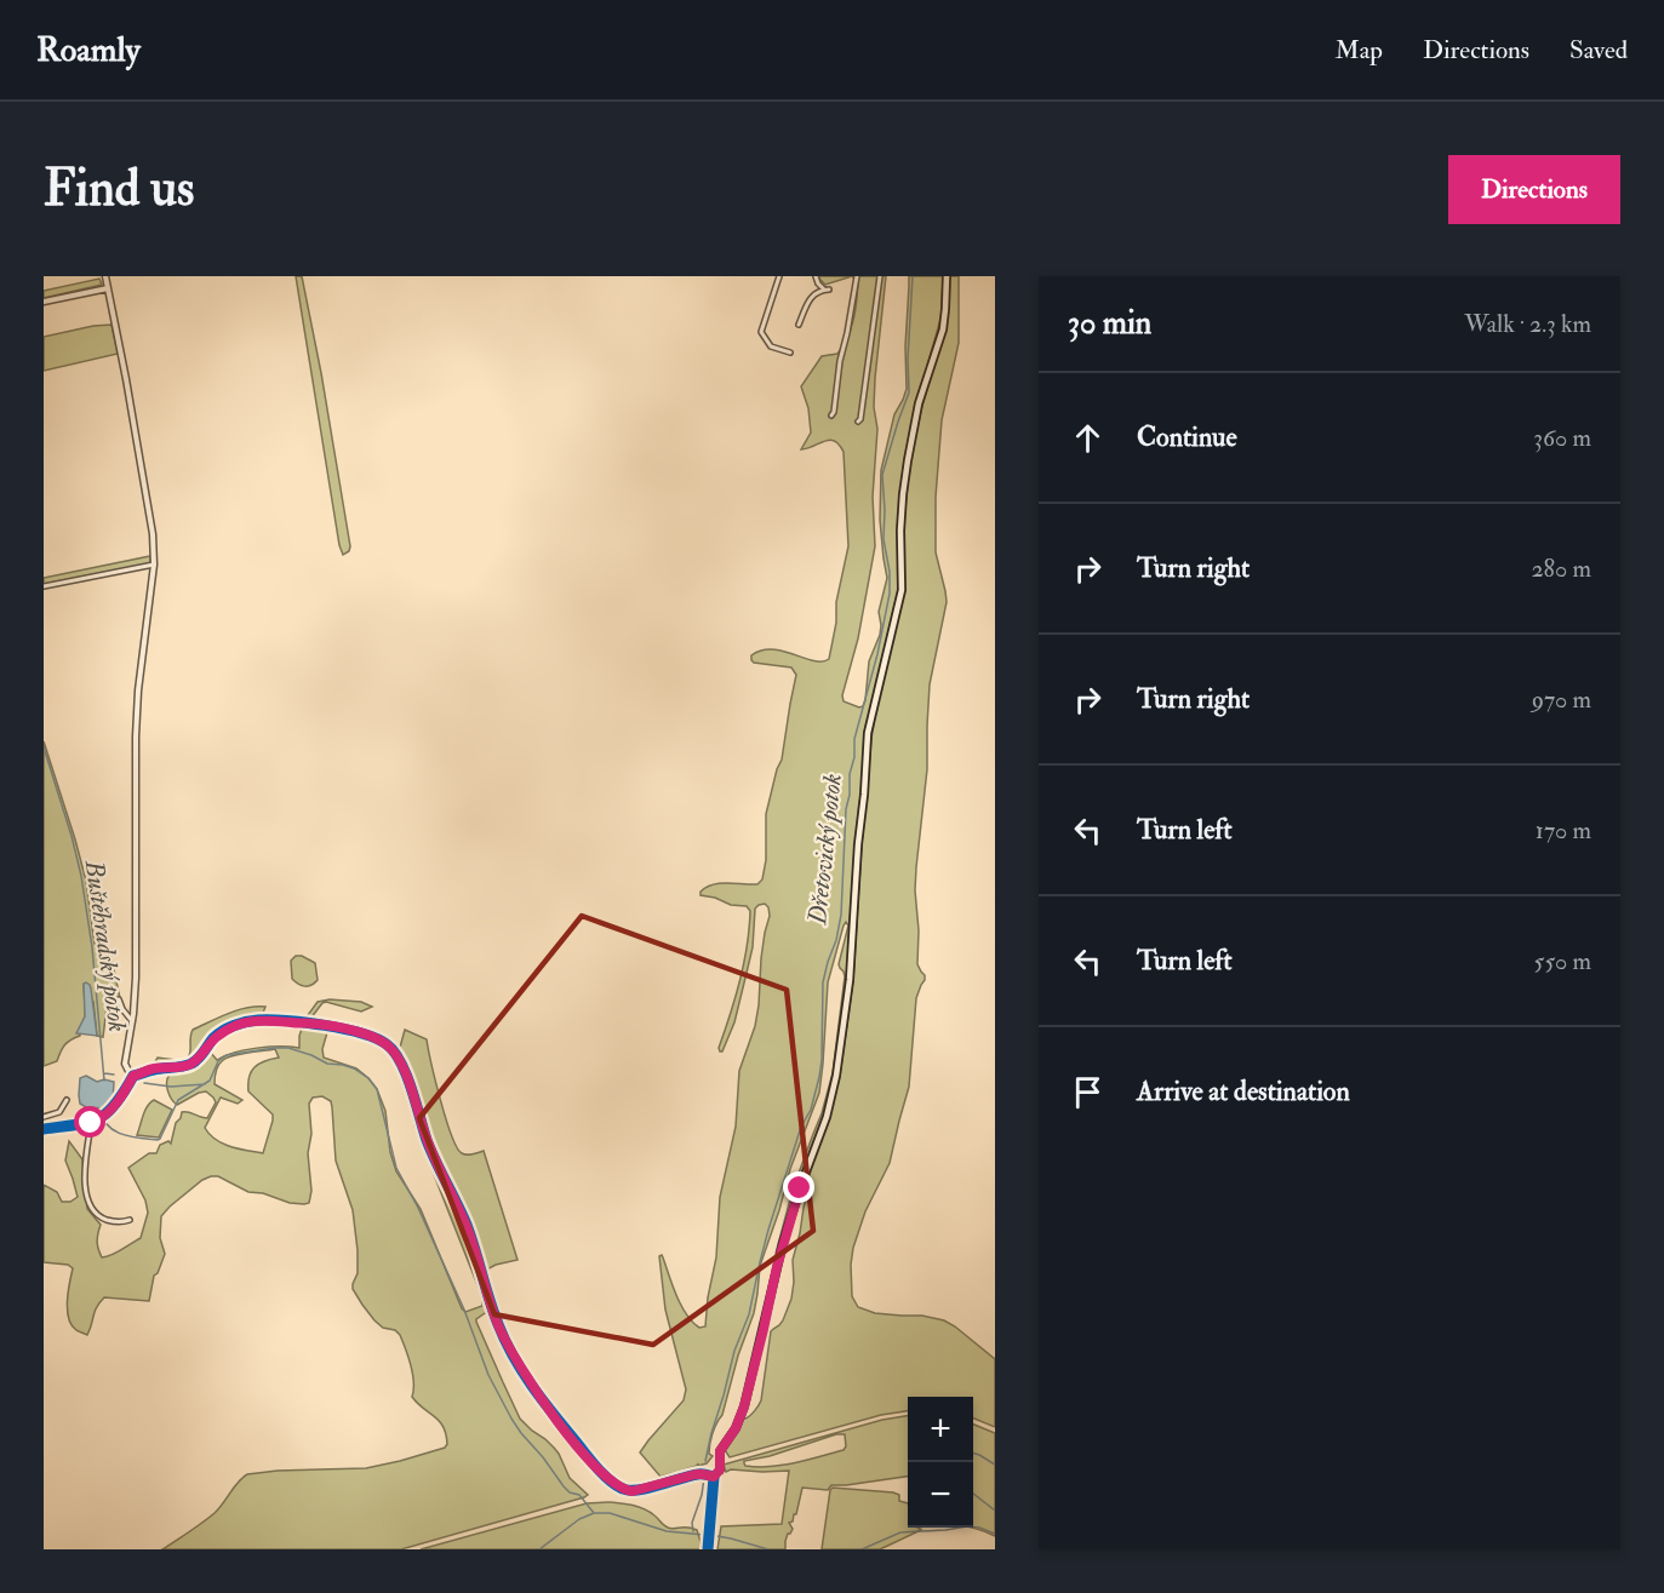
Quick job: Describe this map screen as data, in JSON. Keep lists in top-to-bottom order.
{
  "water": ["Dřetovický potok", "Buštěhradský potok"],
  "page": {
    "header": "Roamly",
    "nav": ["Map", "Directions", "Saved"],
    "buttons": "Directions",
    "title": "Find us",
    "heading": ["30 min", "Walk · 2.3 km"],
    "list": [
      ["Continue", "360 m"],
      ["Turn right", "280 m"],
      ["Turn right", "970 m"],
      ["Turn left", "170 m"],
      ["Turn left", "550 m"],
      "Arrive at destination"
    ],
    "map_buttons": ["+", "−"]
  }
}
